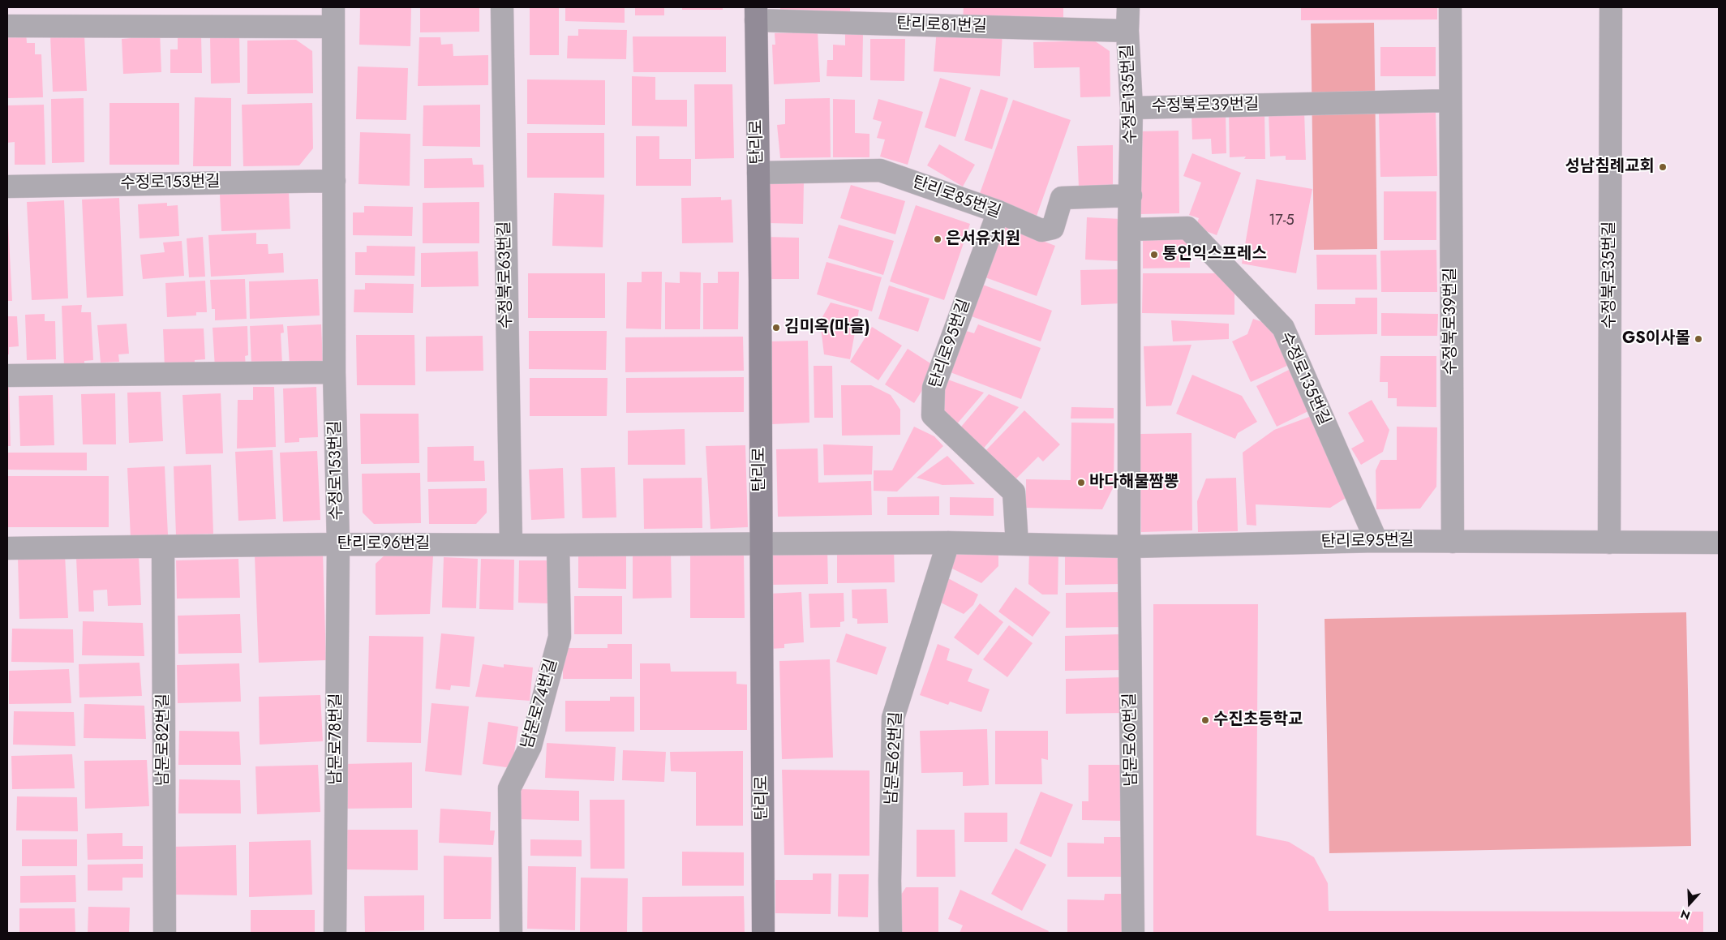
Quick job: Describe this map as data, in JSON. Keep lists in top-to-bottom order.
{
  "streets": {
    "main road": ["탄리로"],
    "street": [
      "탄리로81번길",
      "수정로135번길",
      "수정북로39번길",
      "수정로153번길",
      "탄리로85번길",
      "수정북로63번길",
      "수정북로35번길",
      "탄리로95번길",
      "탄리로96번길",
      "남문로74번길",
      "남문로78번길",
      "남문로82번길",
      "남문로60번길",
      "남문로62번길"
    ]
  },
  "crossings": [
    ["탄리로81번길", "수정로135번길"],
    ["탄리로81번길", "탄리로"],
    ["수정로135번길", "수정북로39번길"],
    ["수정로135번길", "탄리로85번길"],
    ["수정로135번길", "탄리로95번길"],
    ["수정로135번길", "남문로60번길"],
    ["수정북로39번길", "탄리로95번길"],
    ["탄리로", "탄리로85번길"],
    ["탄리로", "탄리로95번길"],
    ["탄리로", "탄리로96번길"],
    ["수정로153번길", "탄리로96번길"],
    ["수정로153번길", "남문로78번길"],
    ["탄리로85번길", "탄리로95번길"],
    ["수정북로63번길", "탄리로96번길"],
    ["수정북로35번길", "탄리로95번길"],
    ["탄리로95번길", "탄리로96번길"],
    ["탄리로95번길", "남문로60번길"],
    ["탄리로95번길", "남문로62번길"],
    ["탄리로96번길", "남문로74번길"],
    ["탄리로96번길", "남문로78번길"],
    ["탄리로96번길", "남문로82번길"]
  ],
  "places": [
    "성남침례교회",
    "은서유치원",
    "통인익스프레스",
    "김미옥(마을)",
    "GS이사몰",
    "바다해물짬뽕",
    "수진초등학교"
  ],
  "house_numbers": ["17-5"],
  "north": "bottom"
}
